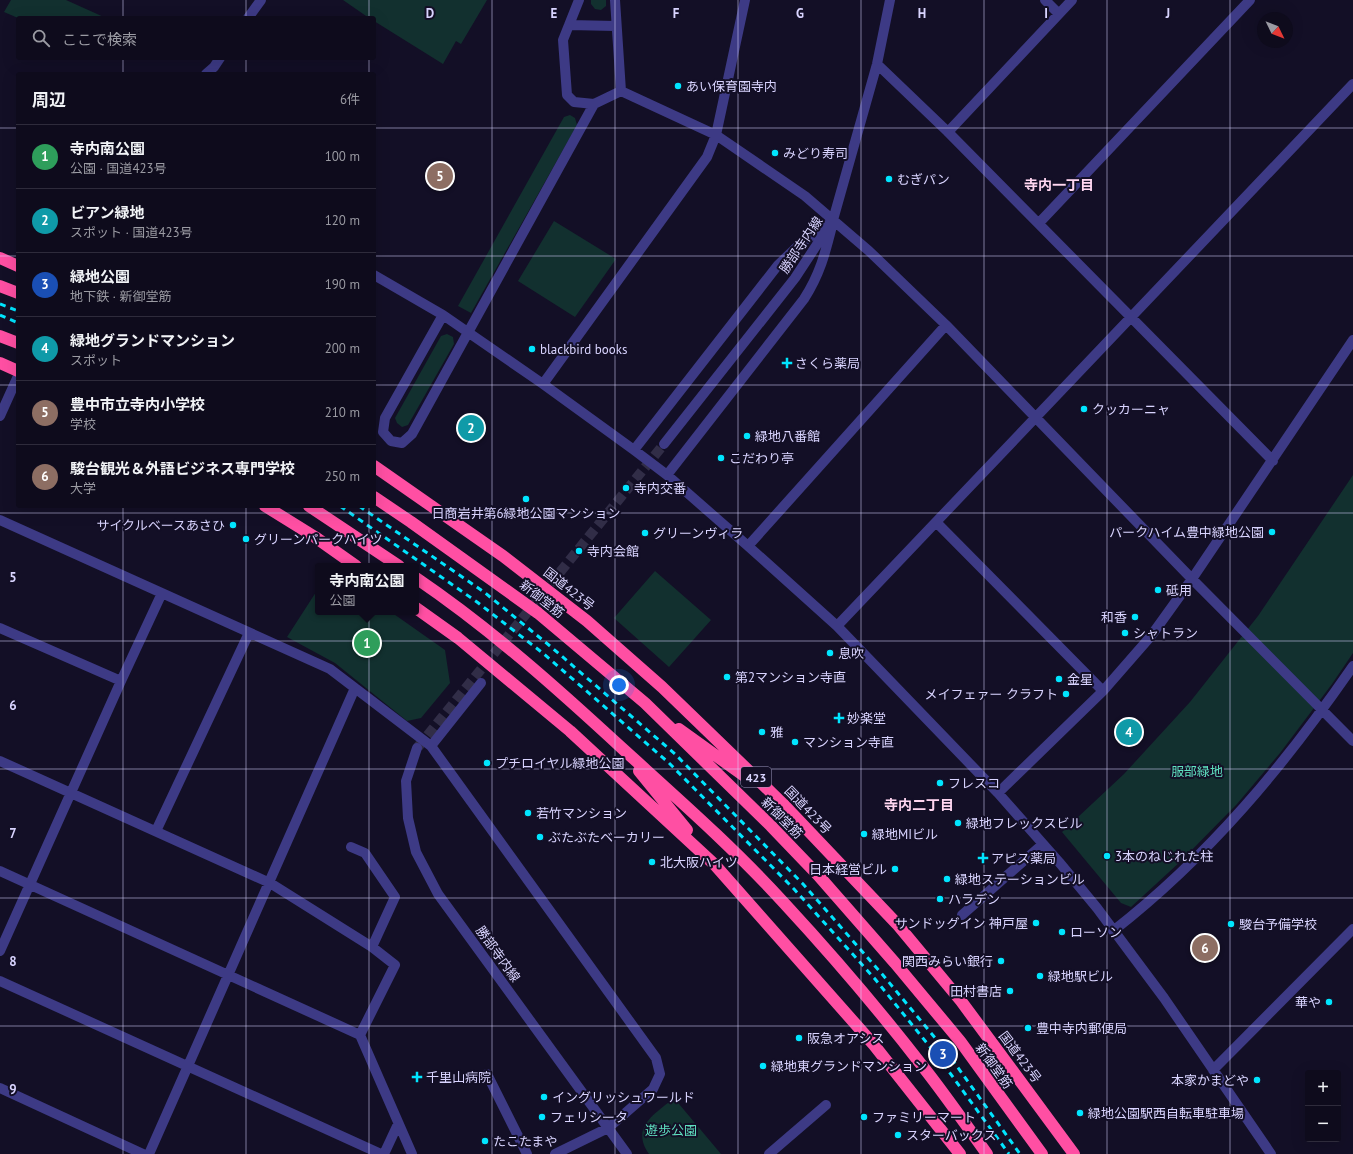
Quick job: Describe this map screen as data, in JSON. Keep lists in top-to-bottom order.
{
  "streets": {
    "highway": ["国道423号", "新御堂筋", "423"],
    "street": ["勝部寺内線"]
  },
  "districts": ["寺内一丁目", "寺内二丁目"],
  "parks": ["服部緑地", "遊歩公園"],
  "places": {
    "other": [
      "あい保育園寺内",
      "みどり寿司",
      "むぎパン",
      "blackbird books",
      "クッカーニャ",
      "緑地八番館",
      "こだわり亭",
      "寺内交番",
      "日商岩井第6緑地公園マンション",
      "サイクルベースあさひ",
      "パークハイム豊中緑地公園",
      "グリーンヴィラ",
      "グリーンパークハイツ",
      "寺内会館",
      "砥用",
      "和香",
      "シャトラン",
      "息吹",
      "第2マンション寺直",
      "金星",
      "メイフェァー クラフト",
      "雅",
      "マンション寺直",
      "プチロイヤル緑地公園",
      "フレスコ",
      "若竹マンション",
      "緑地フレックスビル",
      "緑地MIビル",
      "ぶたぶたベーカリー",
      "3本のねじれた柱",
      "北大阪ハイツ",
      "日本経営ビル",
      "緑地ステーションビル",
      "ハラデン",
      "サンドッグイン 神戸屋",
      "駿台予備学校",
      "ローソン",
      "関西みらい銀行",
      "緑地駅ビル",
      "田村書店",
      "華や",
      "豊中寺内郵便局",
      "阪急オアシス",
      "緑地東グランドマンション",
      "本家かまどや",
      "イングリッシュワールド",
      "緑地公園駅西自転車駐車場",
      "フェリシータ",
      "ファミリーマート",
      "スターバックス",
      "たこたまや"
    ],
    "health": [
      "さくら薬局",
      "妙楽堂",
      "アピス薬局",
      "千里山病院"
    ]
  },
  "north": "bottom right",
  "page": {
    "search": "ここで検索",
    "heading": ["周辺", "6件"],
    "list": [
      {
        "mark": "1",
        "name": "寺内南公園",
        "note": "公園 · 国道423号",
        "value": "100 m"
      },
      {
        "mark": "2",
        "name": "ビアン緑地",
        "note": "スポット · 国道423号",
        "value": "120 m"
      },
      {
        "mark": "3",
        "name": "緑地公園",
        "note": "地下鉄 · 新御堂筋",
        "value": "190 m"
      },
      {
        "mark": "4",
        "name": "緑地グランドマンション",
        "note": "スポット",
        "value": "200 m"
      },
      {
        "mark": "5",
        "name": "豊中市立寺内小学校",
        "note": "学校",
        "value": "210 m"
      },
      {
        "mark": "6",
        "name": "駿台観光＆外語ビジネス専門学校",
        "note": "大学",
        "value": "250 m"
      }
    ],
    "pins": [
      "5",
      "2",
      "1",
      "4",
      "6",
      "3"
    ],
    "popup": ["寺内南公園", "公園"],
    "map_buttons": ["+", "−"]
  },
  "grid": {
    "columns": [
      "D",
      "E",
      "F",
      "G",
      "H",
      "I",
      "J"
    ],
    "rows": [
      "5",
      "6",
      "7",
      "8",
      "9"
    ]
  }
}
